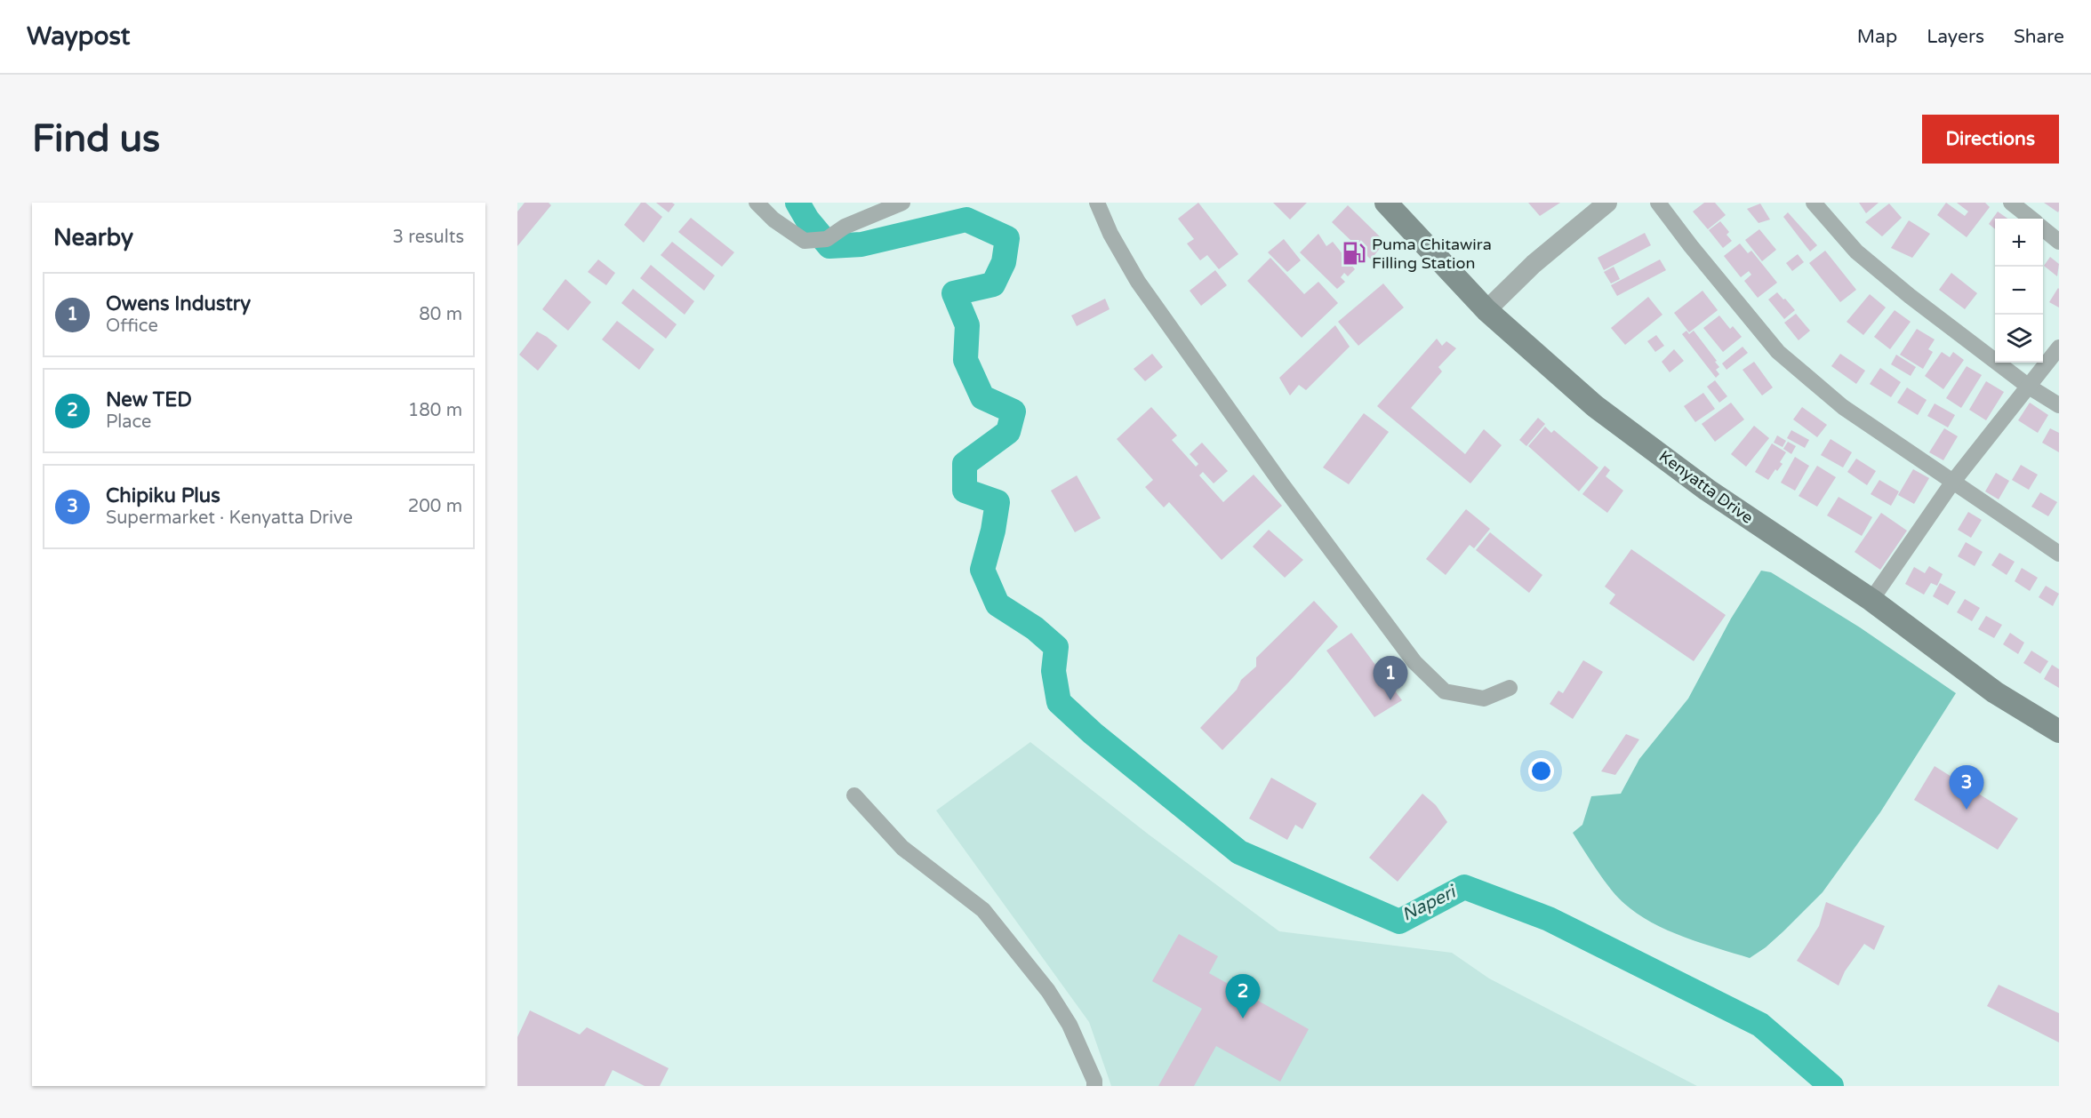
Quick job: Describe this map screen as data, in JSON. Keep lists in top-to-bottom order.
{
  "streets": {
    "main road": ["Kenyatta Drive"]
  },
  "water": ["Naperi"],
  "places": {
    "fuel station": ["Puma Chitawira Filling Station"]
  },
  "page": {
    "header": "Waypost",
    "nav": ["Map", "Layers", "Share"],
    "buttons": "Directions",
    "title": "Find us",
    "heading": ["Nearby", "3 results"],
    "map_buttons": ["+", "−"],
    "list": [
      {
        "mark": "1",
        "name": "Owens Industry",
        "note": "Office",
        "value": "80 m"
      },
      {
        "mark": "2",
        "name": "New TED",
        "note": "Place",
        "value": "180 m"
      },
      {
        "mark": "3",
        "name": "Chipiku Plus",
        "note": "Supermarket · Kenyatta Drive",
        "value": "200 m"
      }
    ],
    "pins": ["1", "3", "2"]
  }
}
